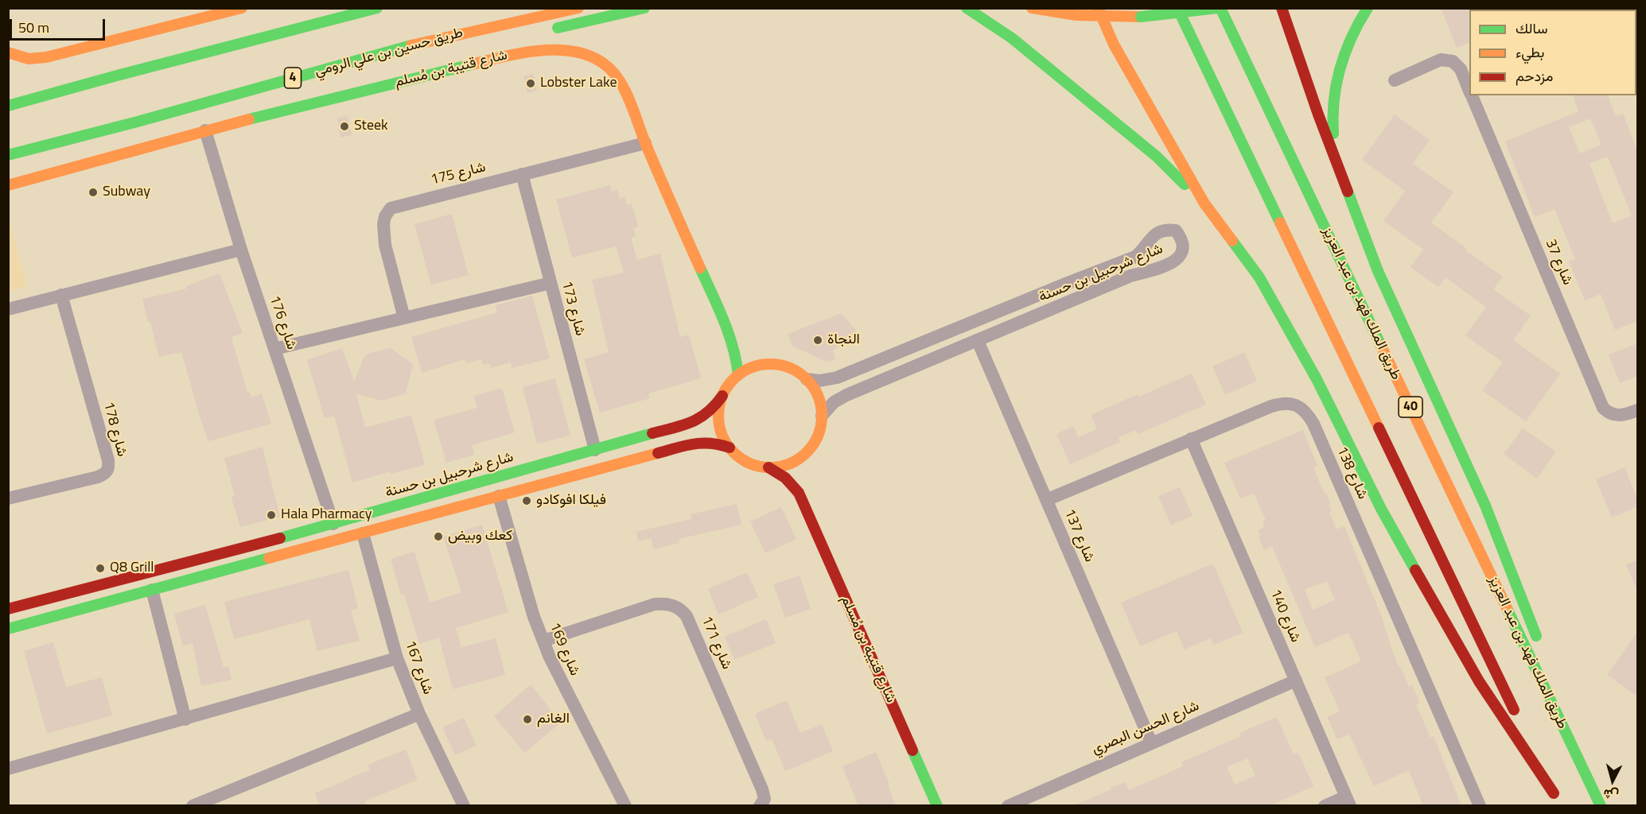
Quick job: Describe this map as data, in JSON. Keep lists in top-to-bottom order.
{
  "streets": {
    "main road": [
      "طريق حسين بن علي الرومي",
      "شارع قتيبة بن مُسلم",
      "4",
      "شارع شرحبيل بن حسنة",
      "طريق الملك فهد بن عبد العزيز",
      "40"
    ],
    "street": [
      "شارع 175",
      "شارع 37",
      "شارع 173",
      "شارع 176",
      "شارع 178",
      "شارع 138",
      "شارع 137",
      "شارع 140",
      "شارع 171",
      "شارع 169",
      "شارع 167",
      "شارع الحسن البصري"
    ]
  },
  "crossings": [
    ["شارع قتيبة بن مُسلم", "شارع 175"],
    ["شارع قتيبة بن مُسلم", "شارع شرحبيل بن حسنة"],
    ["شارع قتيبة بن مُسلم", "شارع 176"],
    ["شارع 175", "شارع 173"],
    ["شارع شرحبيل بن حسنة", "شارع 173"],
    ["شارع شرحبيل بن حسنة", "شارع 176"],
    ["شارع شرحبيل بن حسنة", "شارع 137"],
    ["شارع 138", "شارع 137"],
    ["شارع 138", "شارع 140"],
    ["شارع 137", "شارع الحسن البصري"],
    ["شارع 140", "شارع الحسن البصري"],
    ["شارع 171", "شارع 169"]
  ],
  "places": [
    "Lobster Lake",
    "Steek",
    "Subway",
    "النجاة",
    "فيلكا افوكادو",
    "Hala Pharmacy",
    "كعك وبيض",
    "Q8 Grill",
    "الغانم"
  ],
  "legend": ["سالك", "بطيء", "مزدحم"],
  "scale_bar": "50 m",
  "north": "bottom"
}
